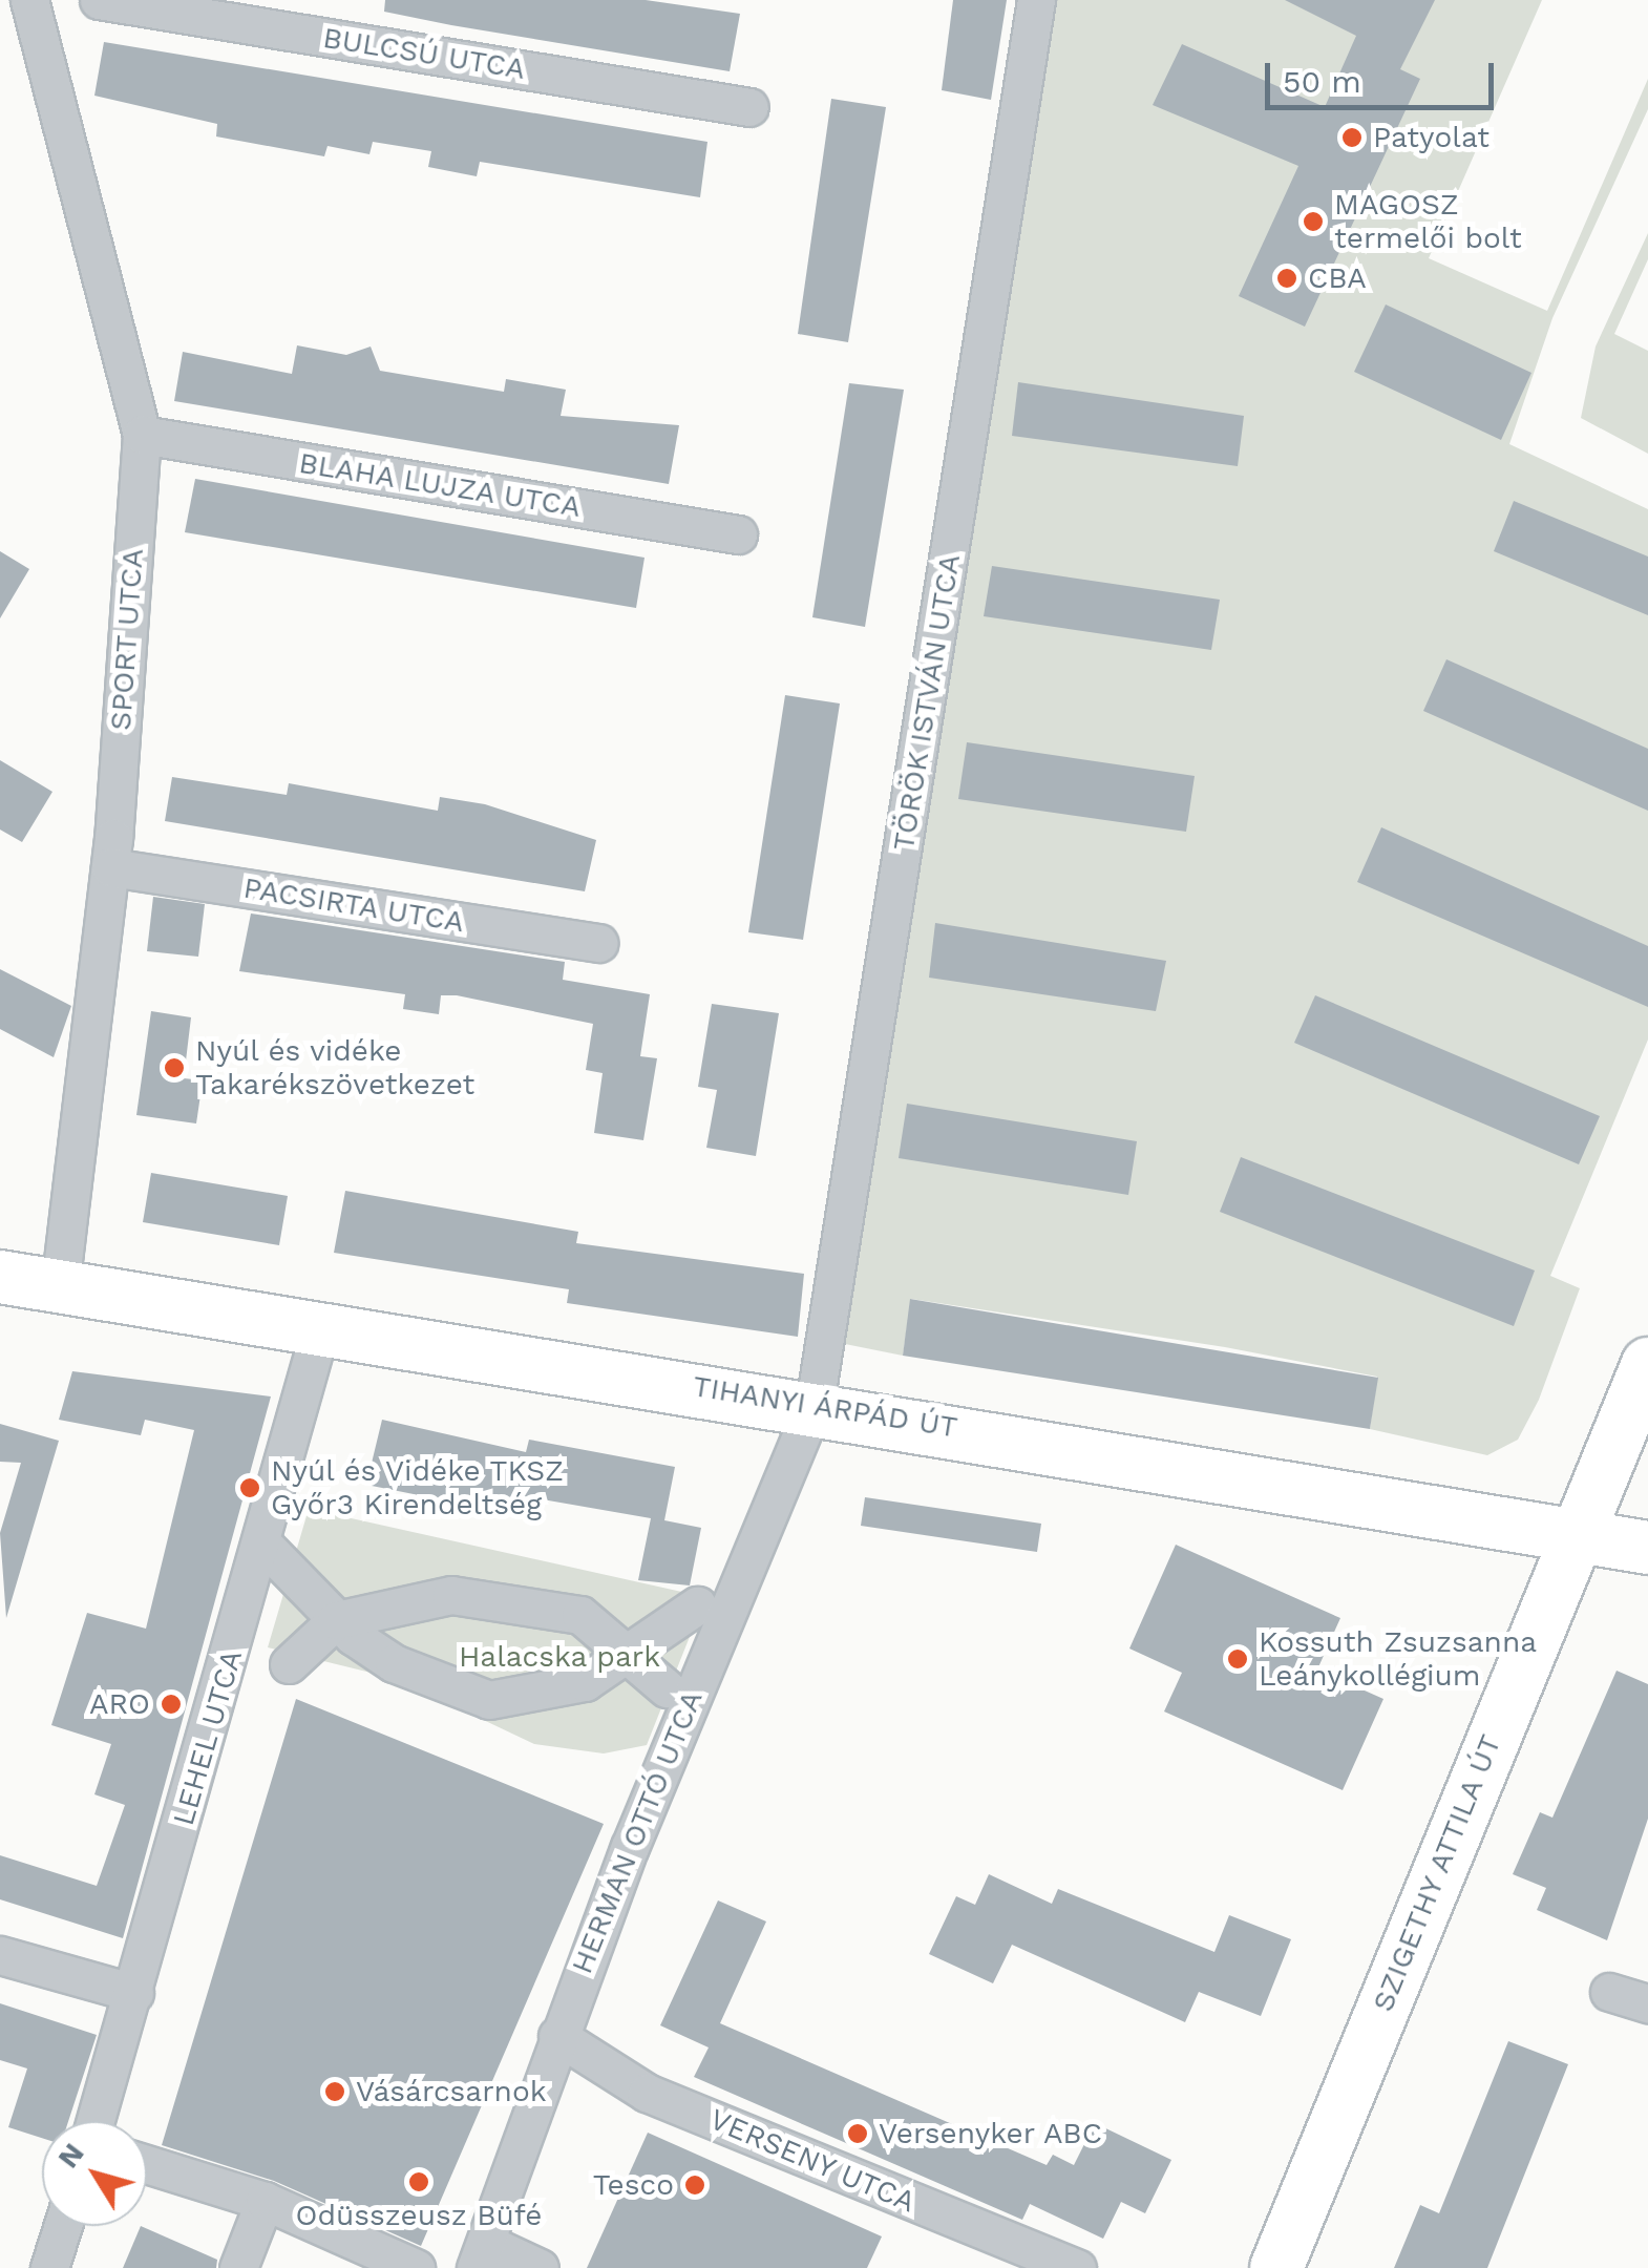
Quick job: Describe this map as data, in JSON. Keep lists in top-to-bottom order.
{
  "streets": {
    "street": [
      "BULCSÚ UTCA",
      "BLAHA LUJZA UTCA",
      "SPORT UTCA",
      "TÖRÖK ISTVÁN UTCA",
      "PACSIRTA UTCA",
      "TIHANYI ÁRPÁD ÚT",
      "LEHEL UTCA",
      "HERMAN OTTÓ UTCA",
      "SZIGETHY ATTILA ÚT",
      "VERSENY UTCA"
    ]
  },
  "crossings": [
    ["BLAHA LUJZA UTCA", "SPORT UTCA"],
    ["SPORT UTCA", "PACSIRTA UTCA"],
    ["SPORT UTCA", "TIHANYI ÁRPÁD ÚT"],
    ["TÖRÖK ISTVÁN UTCA", "TIHANYI ÁRPÁD ÚT"],
    ["TÖRÖK ISTVÁN UTCA", "HERMAN OTTÓ UTCA"],
    ["TIHANYI ÁRPÁD ÚT", "LEHEL UTCA"],
    ["TIHANYI ÁRPÁD ÚT", "HERMAN OTTÓ UTCA"],
    ["TIHANYI ÁRPÁD ÚT", "SZIGETHY ATTILA ÚT"],
    ["HERMAN OTTÓ UTCA", "VERSENY UTCA"]
  ],
  "parks": ["Halacska park"],
  "places": [
    "Patyolat",
    "MAGOSZ termelői bolt",
    "CBA",
    "Nyúl és vidéke Takarékszövetkezet",
    "Nyúl és Vidéke TKSZ Győr3 Kirendeltség",
    "Kossuth Zsuzsanna Leánykollégium",
    "ARO",
    "Vásárcsarnok",
    "Versenyker ABC",
    "Odüsszeusz Büfé",
    "Tesco"
  ],
  "scale_bar": "50 m",
  "north": "top left"
}
